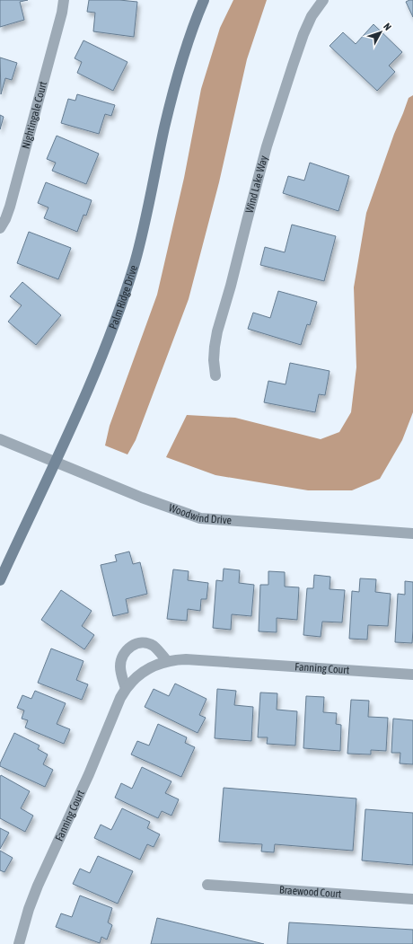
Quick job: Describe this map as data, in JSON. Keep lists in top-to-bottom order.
{
  "streets": {
    "street": [
      "Nightingale Court",
      "Wind Lake Way",
      "Palm Ridge Drive",
      "Woodwind Drive",
      "Fanning Court",
      "Braewood Court"
    ]
  },
  "crossings": [
    ["Palm Ridge Drive", "Woodwind Drive"]
  ],
  "north": "top right"
}
